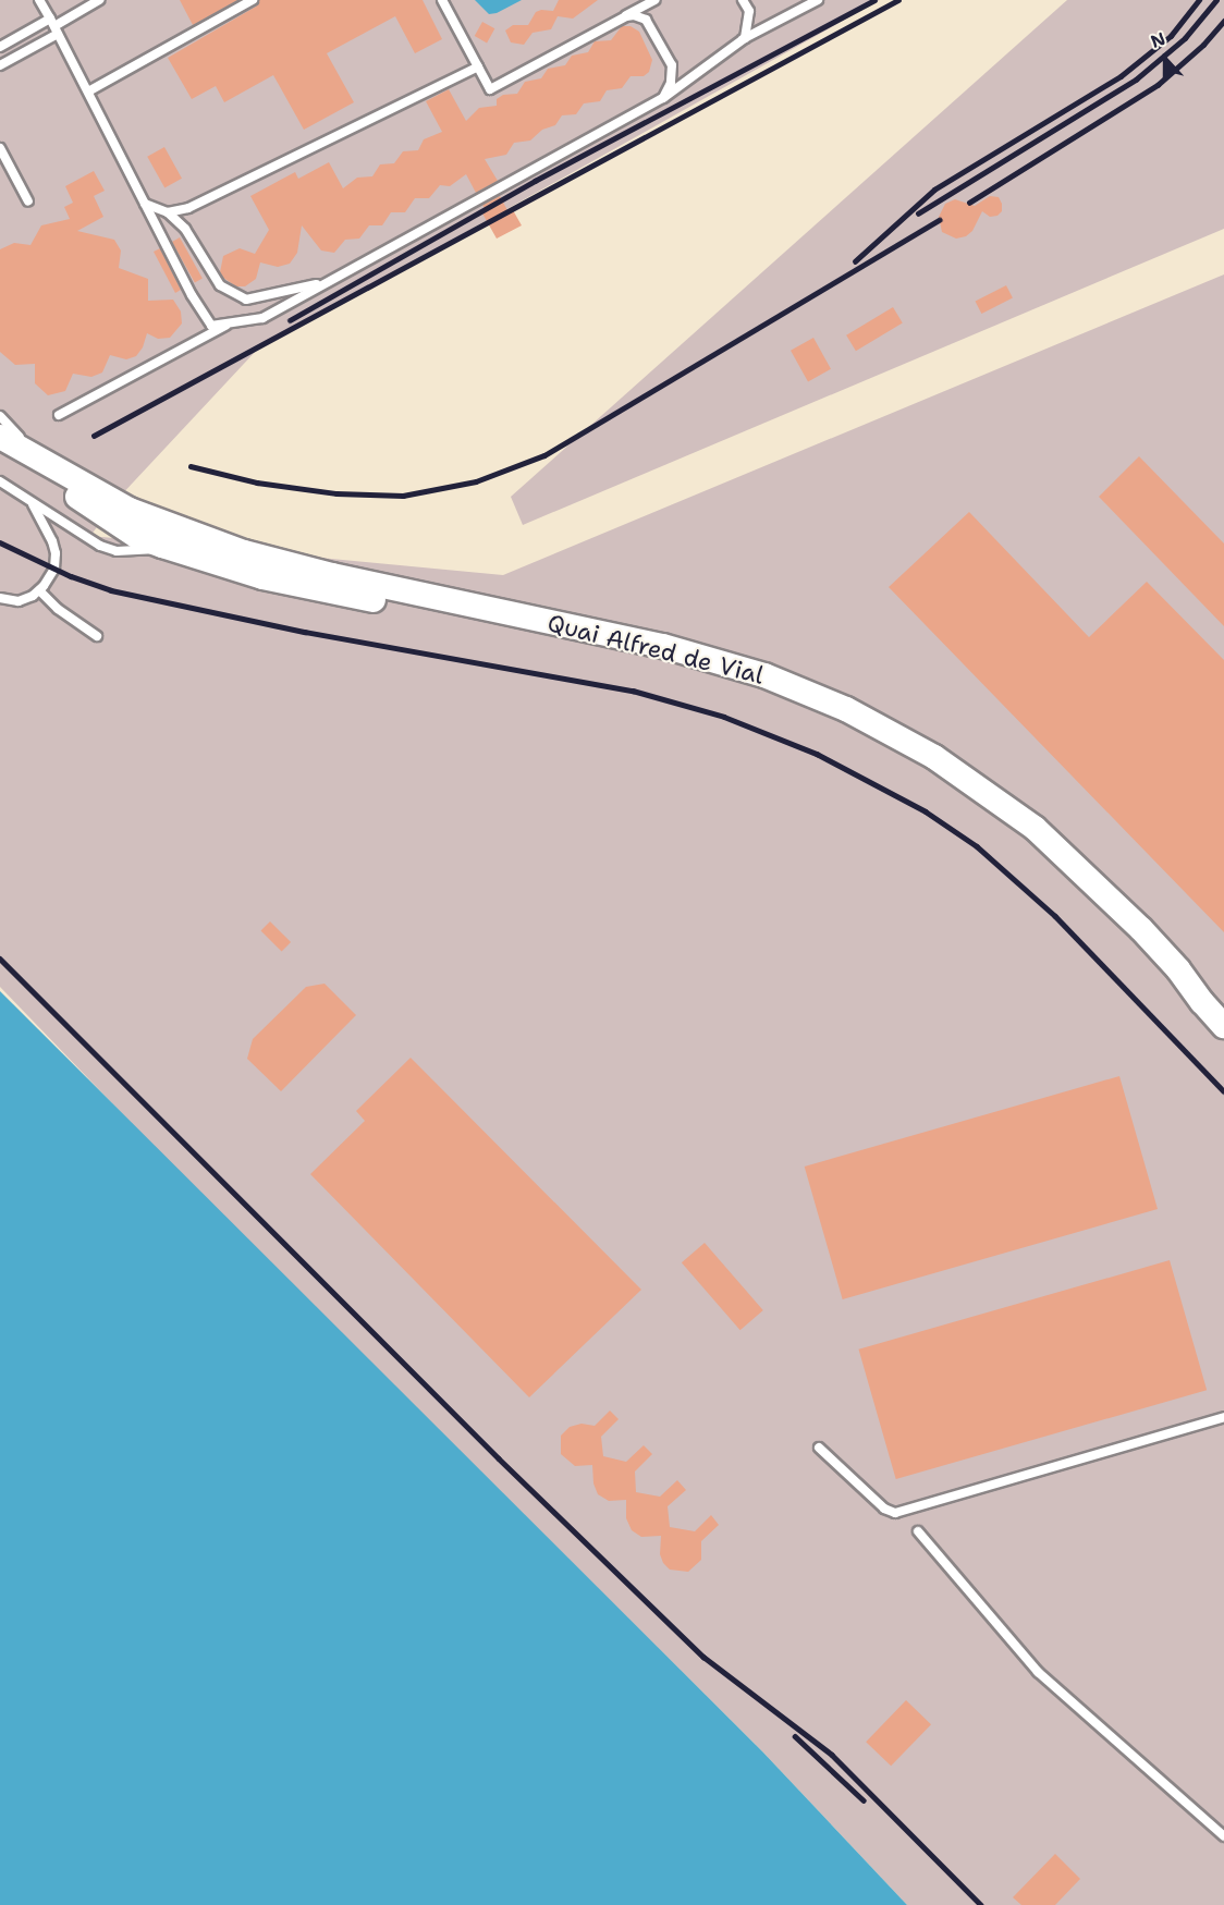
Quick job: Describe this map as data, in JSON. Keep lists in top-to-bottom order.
{
  "streets": {
    "main road": ["Quai Alfred de Vial"]
  },
  "north": "top"
}
